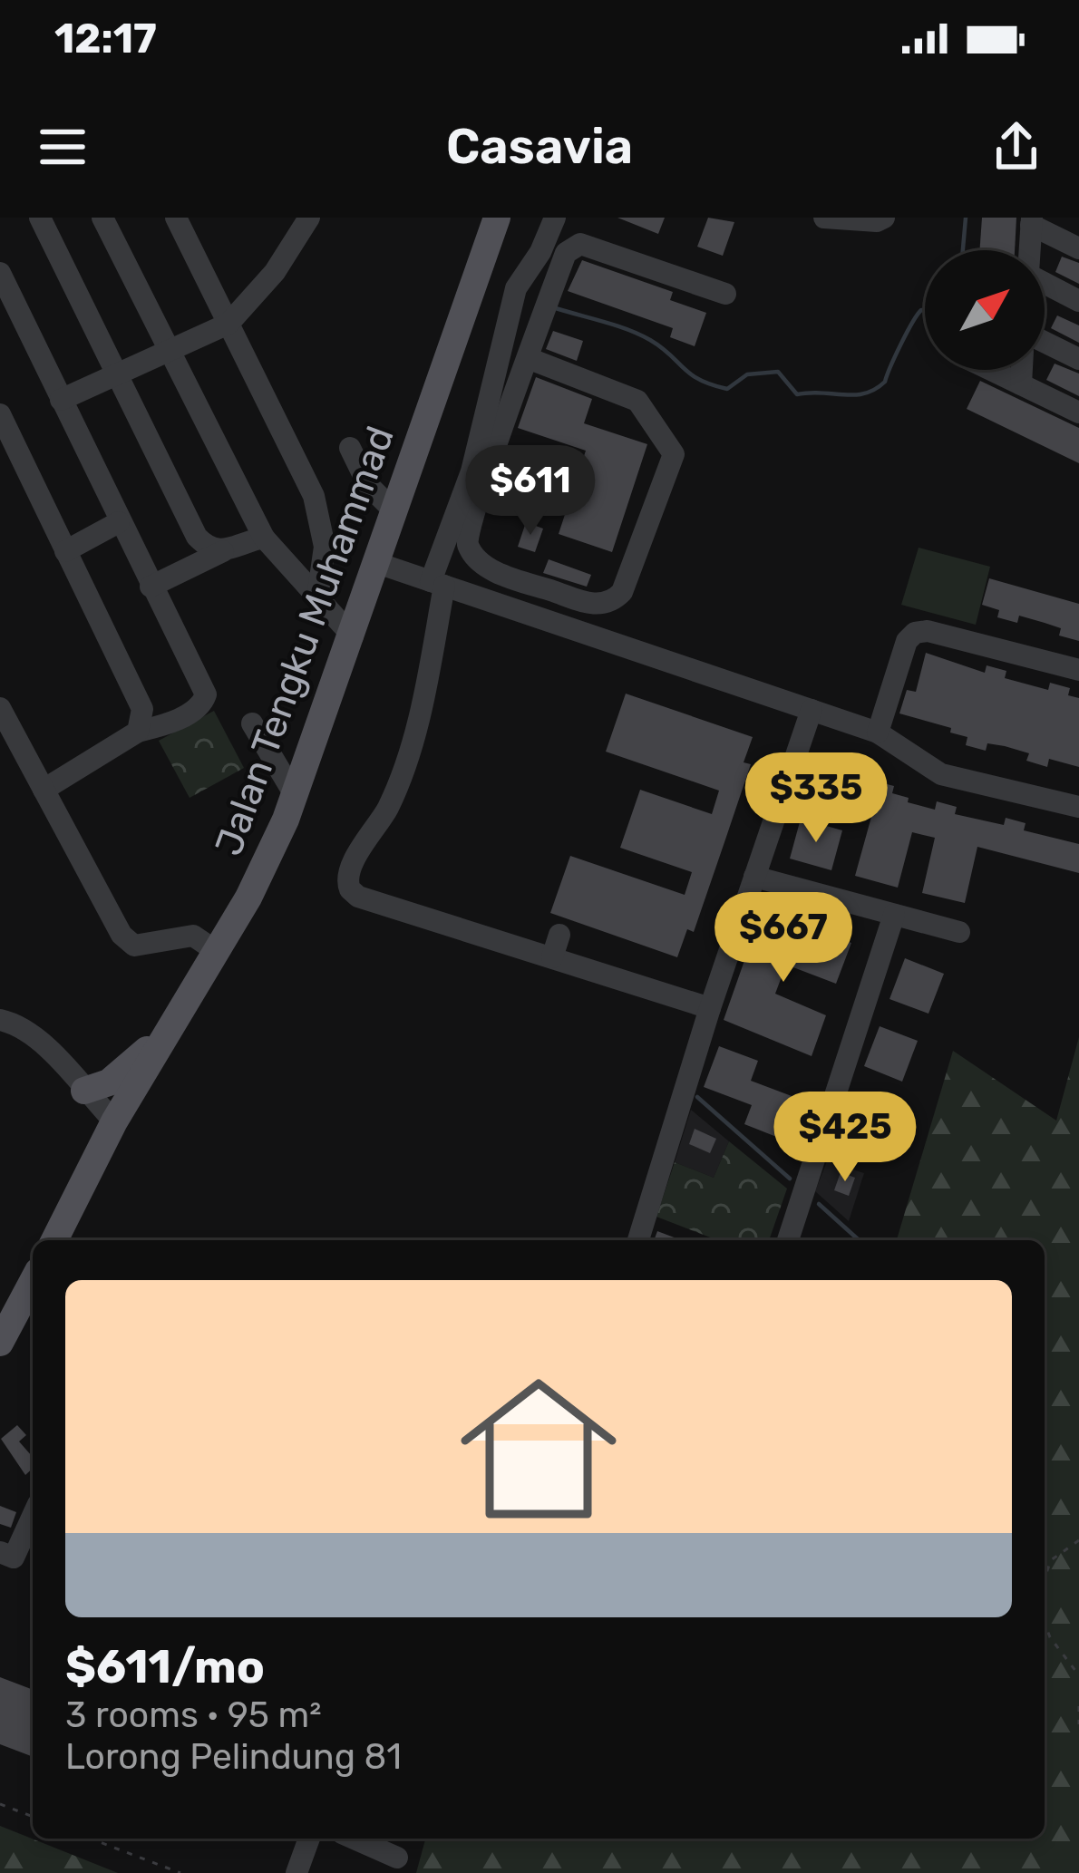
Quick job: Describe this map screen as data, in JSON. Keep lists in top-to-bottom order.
{
  "streets": {
    "main road": ["Jalan Tengku Muhammad"]
  },
  "north": "top right",
  "page": {
    "status": "12:17",
    "header": "Casavia",
    "price": [
      "$611",
      "$335",
      "$667",
      "$425"
    ],
    "list": [
      {
        "name": "$611/mo",
        "note": "3 rooms · 95 m² · Lorong Pelindung 81"
      }
    ]
  }
}
